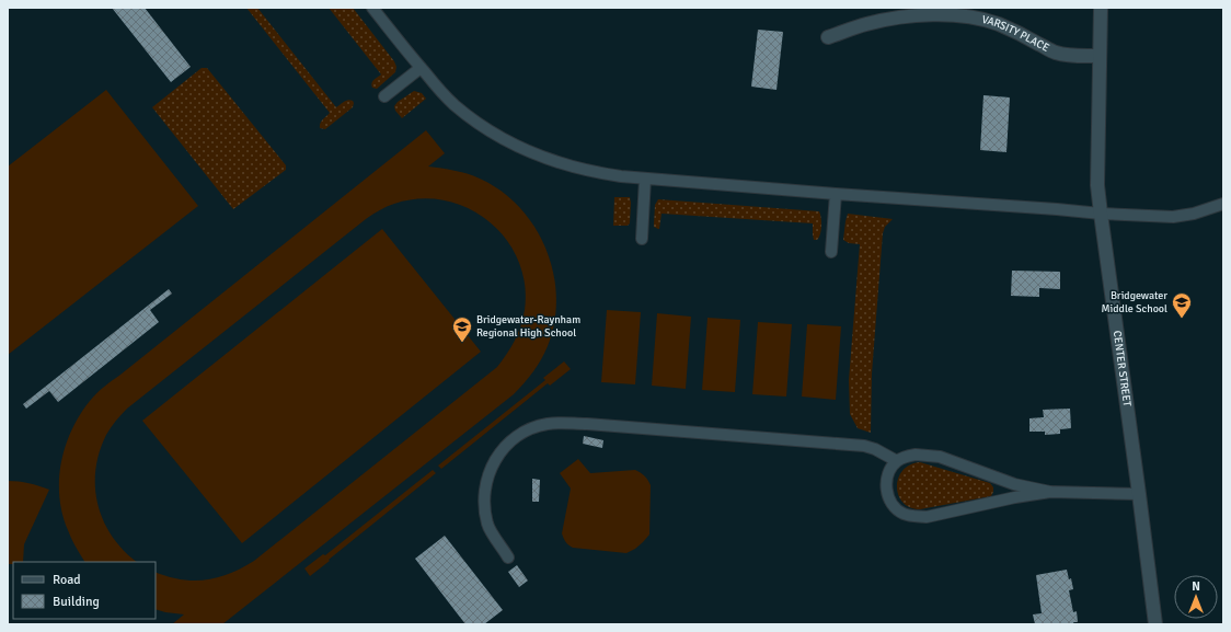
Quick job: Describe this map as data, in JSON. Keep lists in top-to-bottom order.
{
  "streets": {
    "street": ["VARSITY PLACE", "CENTER STREET"]
  },
  "crossings": [
    ["VARSITY PLACE", "CENTER STREET"]
  ],
  "places": {
    "school or university": ["Bridgewater Middle School", "Bridgewater-Raynham Regional High School"]
  },
  "legend": ["Road", "Building"],
  "north": "top"
}
